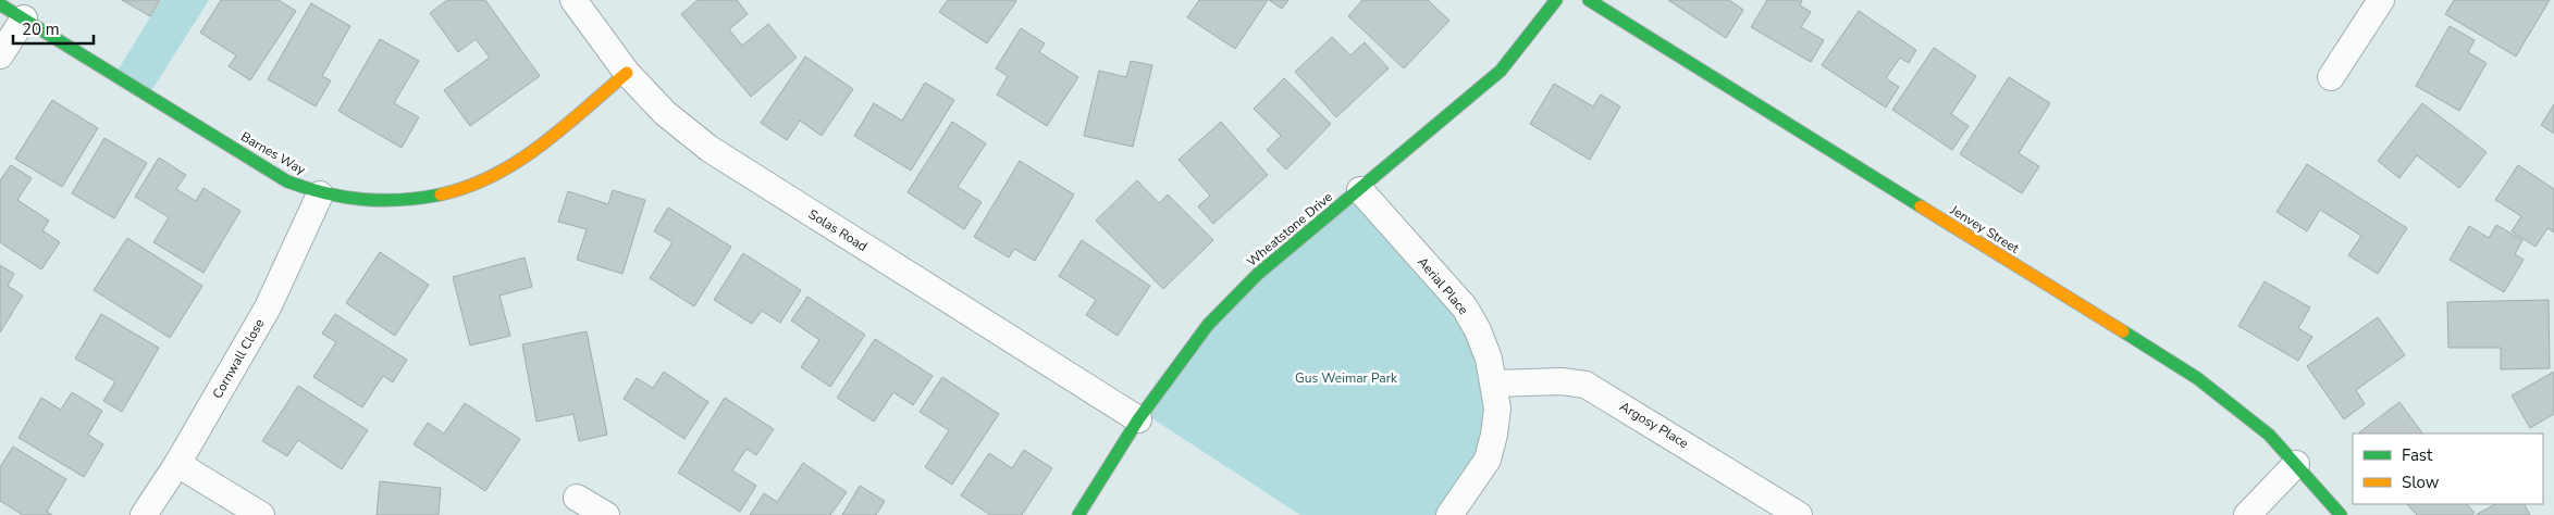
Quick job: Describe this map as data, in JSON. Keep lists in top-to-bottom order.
{
  "streets": {
    "street": [
      "Barnes Way",
      "Wheatstone Drive",
      "Jenvey Street",
      "Solas Road",
      "Aerial Place",
      "Cornwall Close",
      "Argosy Place"
    ]
  },
  "crossings": [
    ["Barnes Way", "Solas Road"],
    ["Barnes Way", "Cornwall Close"],
    ["Wheatstone Drive", "Solas Road"],
    ["Wheatstone Drive", "Aerial Place"],
    ["Aerial Place", "Argosy Place"]
  ],
  "parks": ["Gus Weimar Park"],
  "legend": ["Fast", "Slow"],
  "scale_bar": "20 m"
}
